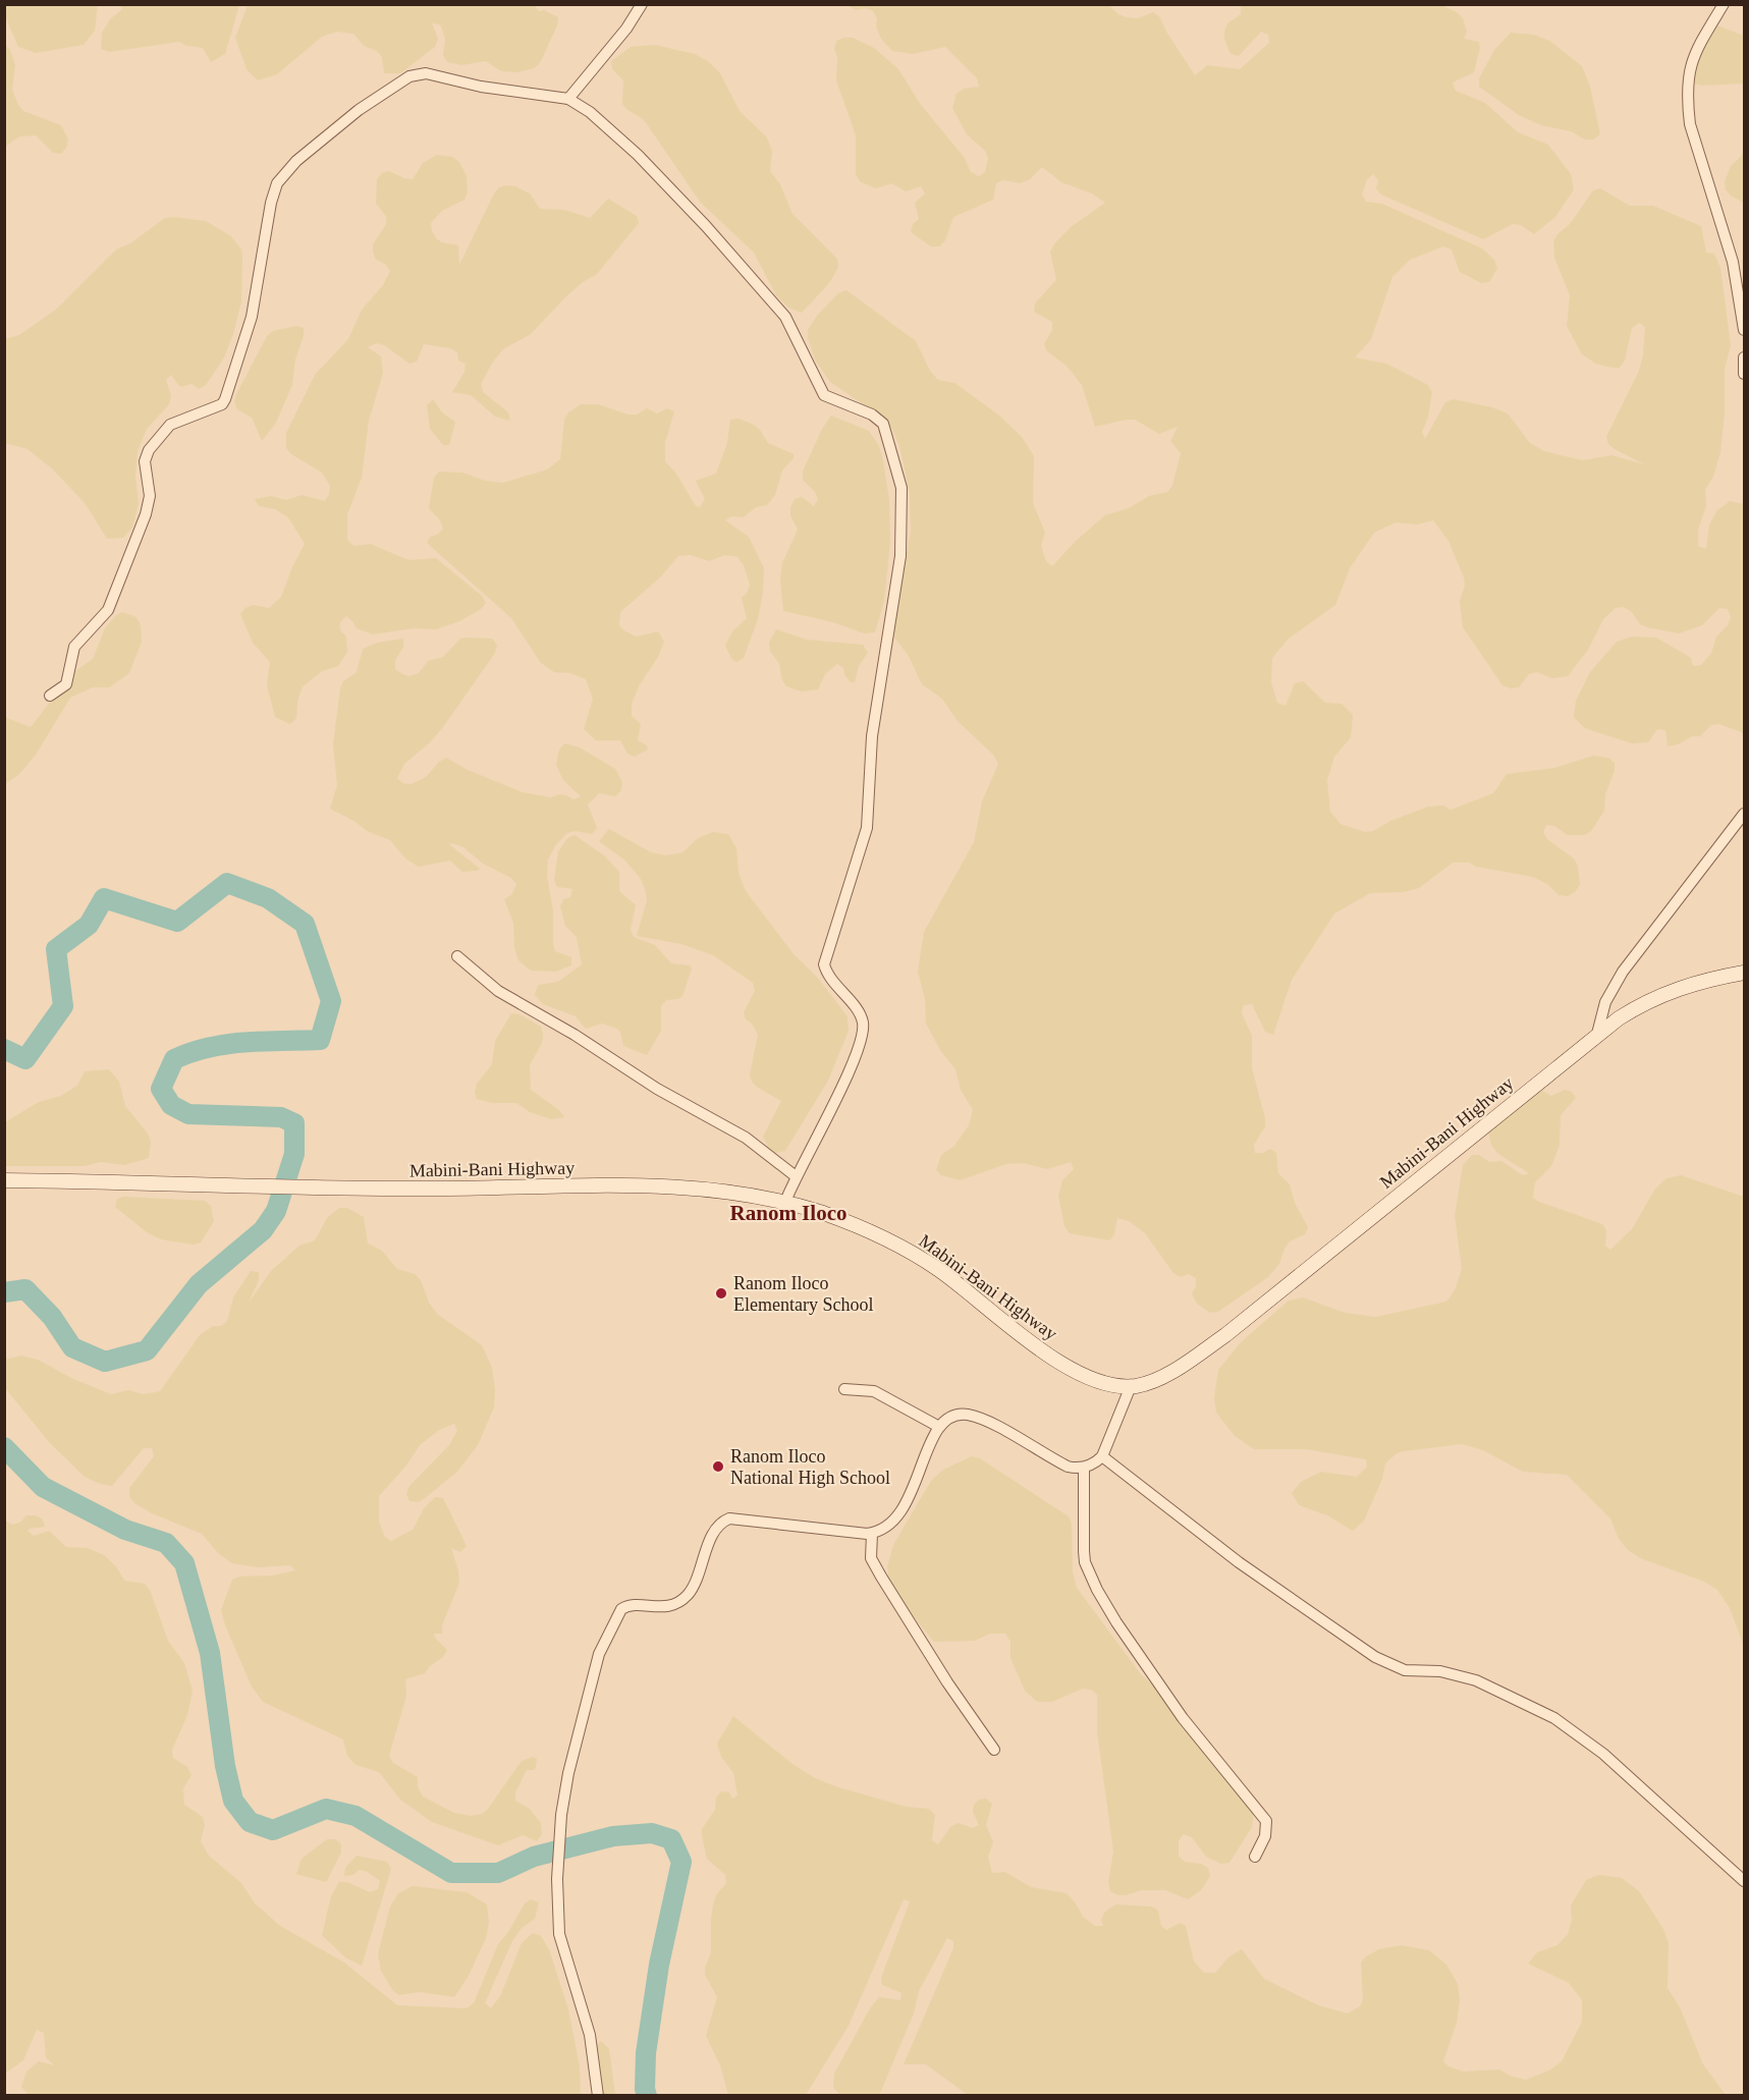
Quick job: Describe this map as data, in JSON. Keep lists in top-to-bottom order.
{
  "streets": {
    "main road": ["Mabini-Bani Highway"]
  },
  "districts": ["Ranom Iloco"],
  "places": ["Ranom Iloco Elementary School", "Ranom Iloco National High School"]
}
